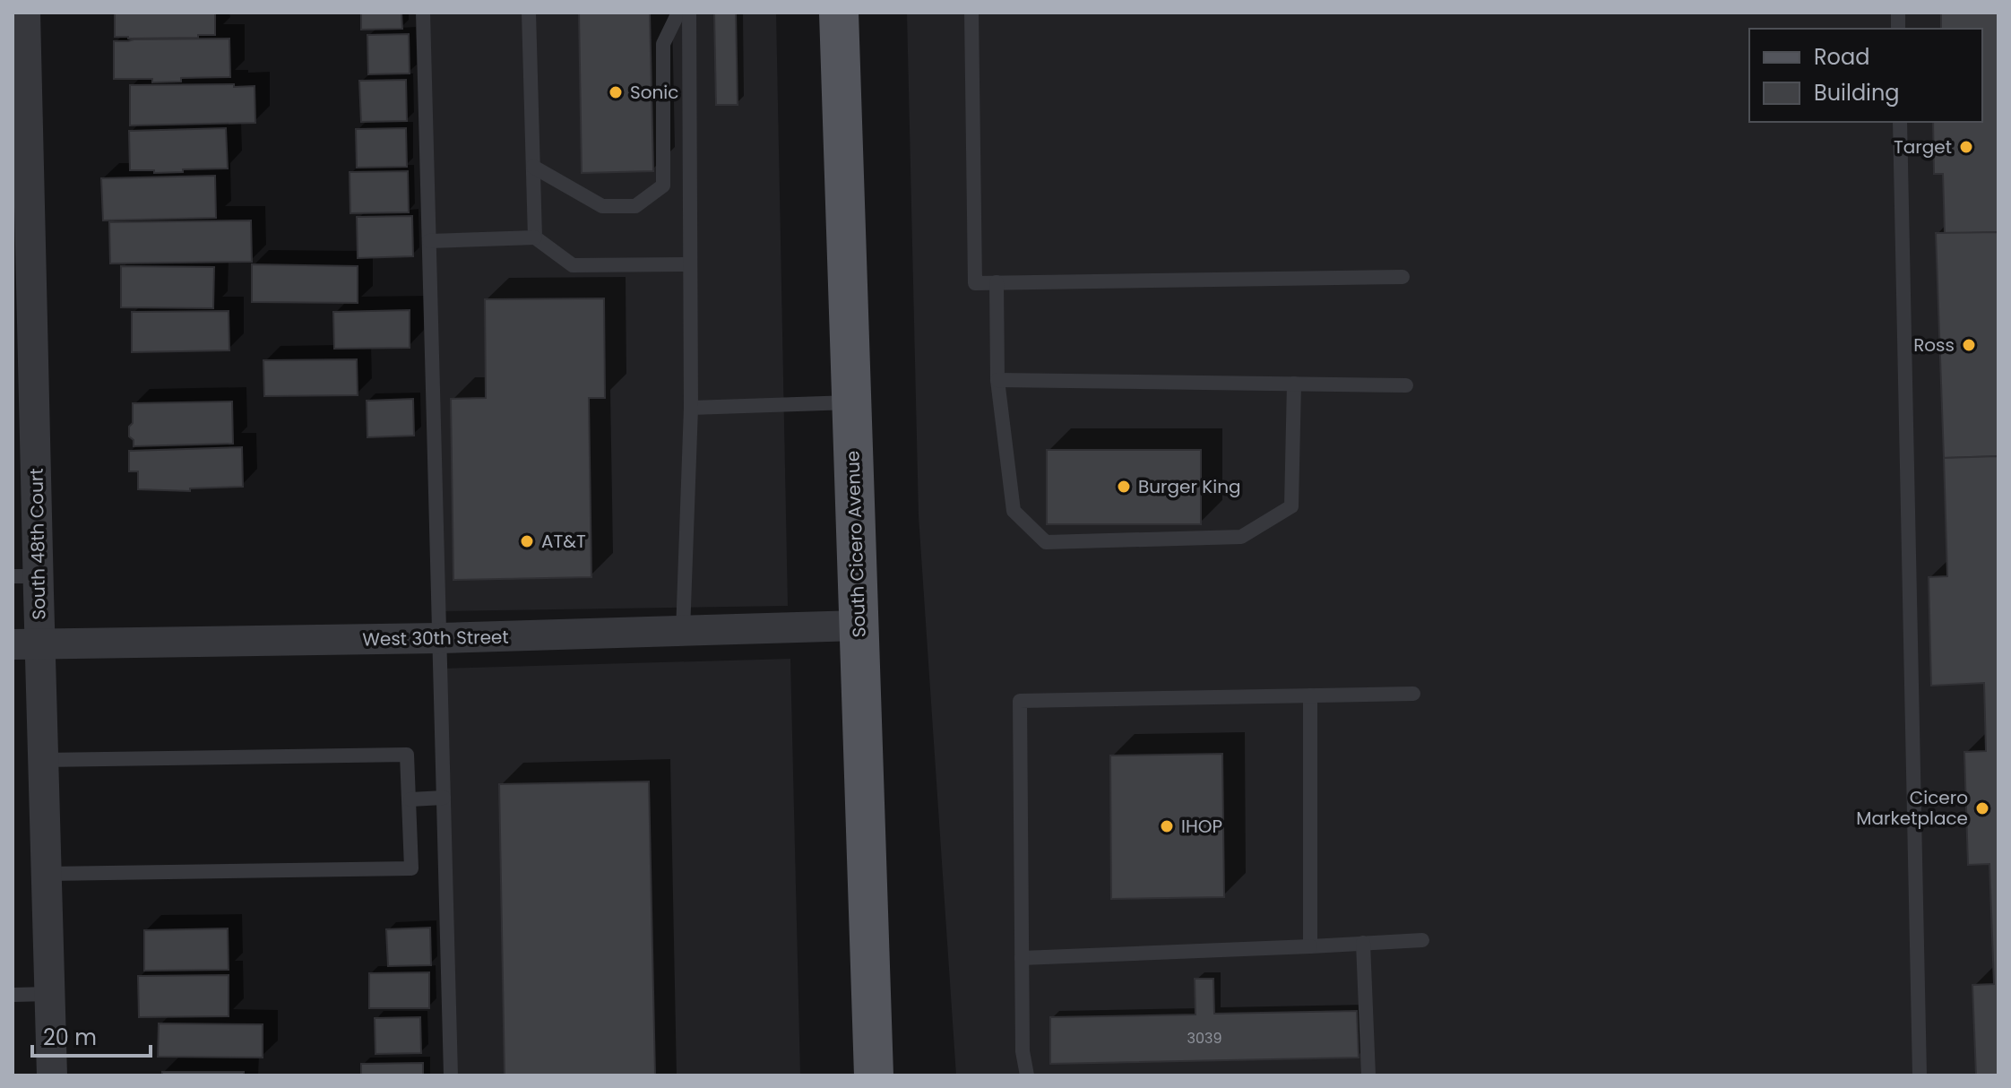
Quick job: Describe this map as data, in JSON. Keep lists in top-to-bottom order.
{
  "streets": {
    "main road": ["South Cicero Avenue"],
    "street": ["South 48th Court", "West 30th Street"]
  },
  "crossings": [
    ["South 48th Court", "West 30th Street"],
    ["South Cicero Avenue", "West 30th Street"]
  ],
  "places": [
    "Sonic",
    "Target",
    "Ross",
    "Burger King",
    "AT&T",
    "Cicero Marketplace",
    "IHOP"
  ],
  "house_numbers": ["3039"],
  "legend": ["Road", "Building"],
  "scale_bar": "20 m"
}
